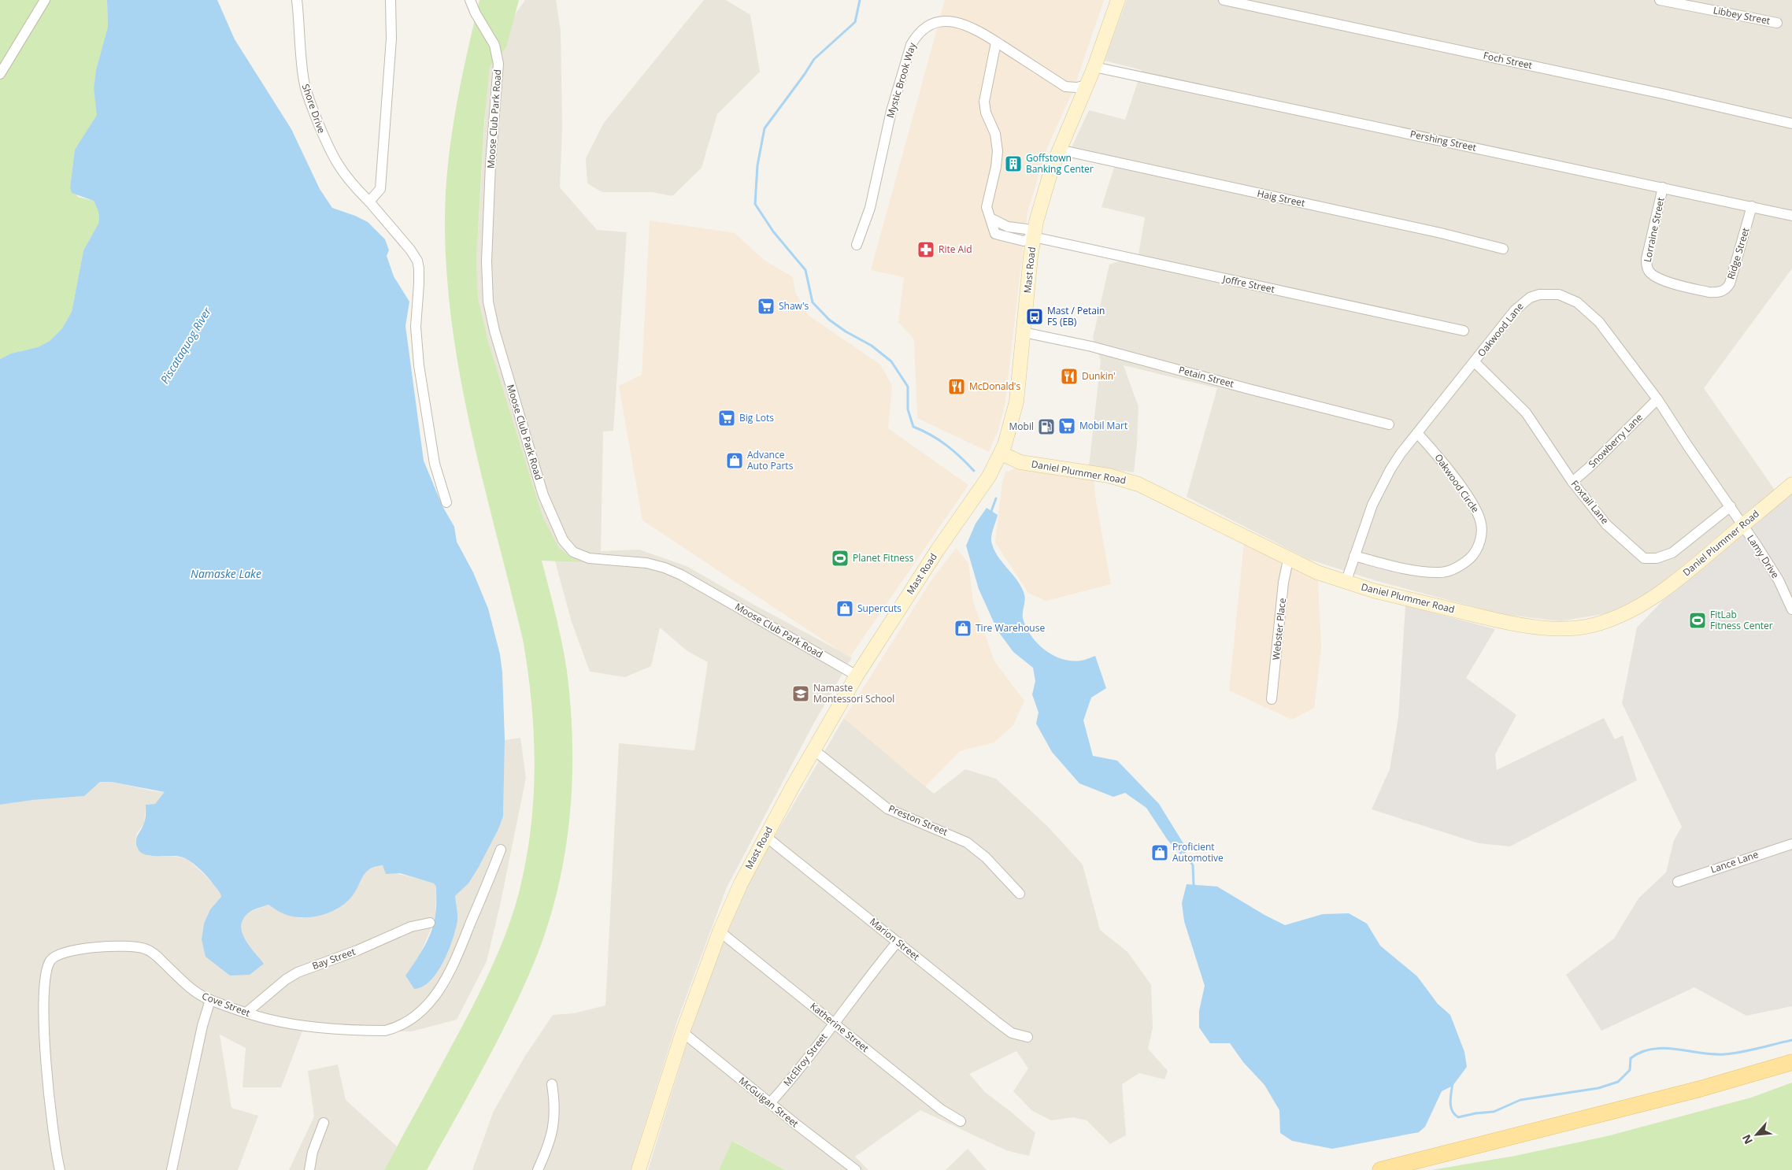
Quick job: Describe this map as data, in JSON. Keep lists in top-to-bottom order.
{
  "streets": {
    "main road": ["Mast Road", "Daniel Plummer Road"],
    "street": [
      "Libbey Street",
      "Foch Street",
      "Mystic Brook Way",
      "Shore Drive",
      "Moose Club Park Road",
      "Pershing Street",
      "Haig Street",
      "Lorraine Street",
      "Ridge Street",
      "Joffre Street",
      "Oakwood Lane",
      "Petain Street",
      "Snowberry Lane",
      "Oakwood Circle",
      "Foxtail Lane",
      "Lamy Drive",
      "Webster Place",
      "Preston Street",
      "Lance Lane",
      "Marion Street",
      "Bay Street",
      "Cove Street",
      "Katherine Street",
      "McElroy Street",
      "McGuigan Street"
    ]
  },
  "crossings": [
    ["Mystic Brook Way", "Mast Road"],
    ["Moose Club Park Road", "Mast Road"],
    ["Pershing Street", "Lorraine Street"],
    ["Pershing Street", "Ridge Street"],
    ["Pershing Street", "Mast Road"],
    ["Haig Street", "Mast Road"],
    ["Lorraine Street", "Ridge Street"],
    ["Mast Road", "Joffre Street"],
    ["Mast Road", "Petain Street"],
    ["Mast Road", "Daniel Plummer Road"],
    ["Mast Road", "Preston Street"],
    ["Mast Road", "Marion Street"],
    ["Mast Road", "Katherine Street"],
    ["Mast Road", "McGuigan Street"],
    ["Oakwood Lane", "Snowberry Lane"],
    ["Oakwood Lane", "Daniel Plummer Road"],
    ["Oakwood Lane", "Oakwood Circle"],
    ["Oakwood Lane", "Foxtail Lane"],
    ["Oakwood Lane", "Lamy Drive"],
    ["Snowberry Lane", "Foxtail Lane"],
    ["Daniel Plummer Road", "Lamy Drive"],
    ["Daniel Plummer Road", "Webster Place"],
    ["Marion Street", "McElroy Street"],
    ["Bay Street", "Cove Street"],
    ["Katherine Street", "McElroy Street"],
    ["McElroy Street", "McGuigan Street"]
  ],
  "water": ["Piscataquog River", "Namaske Lake"],
  "places": {
    "building": ["Goffstown Banking Center"],
    "pharmacy": ["Rite Aid"],
    "supermarket": ["Shaw's", "Big Lots", "Mobil Mart"],
    "bus stop": ["Mast / Petain FS (EB)"],
    "restaurant": ["Dunkin'", "McDonald's"],
    "fuel station": ["Mobil"],
    "shop": [
      "Advance Auto Parts",
      "Supercuts",
      "Tire Warehouse",
      "Proficient Automotive"
    ],
    "sports": ["Planet Fitness", "FitLab Fitness Center"],
    "school or university": ["Namaste Montessori School"]
  },
  "north": "bottom left"
}
